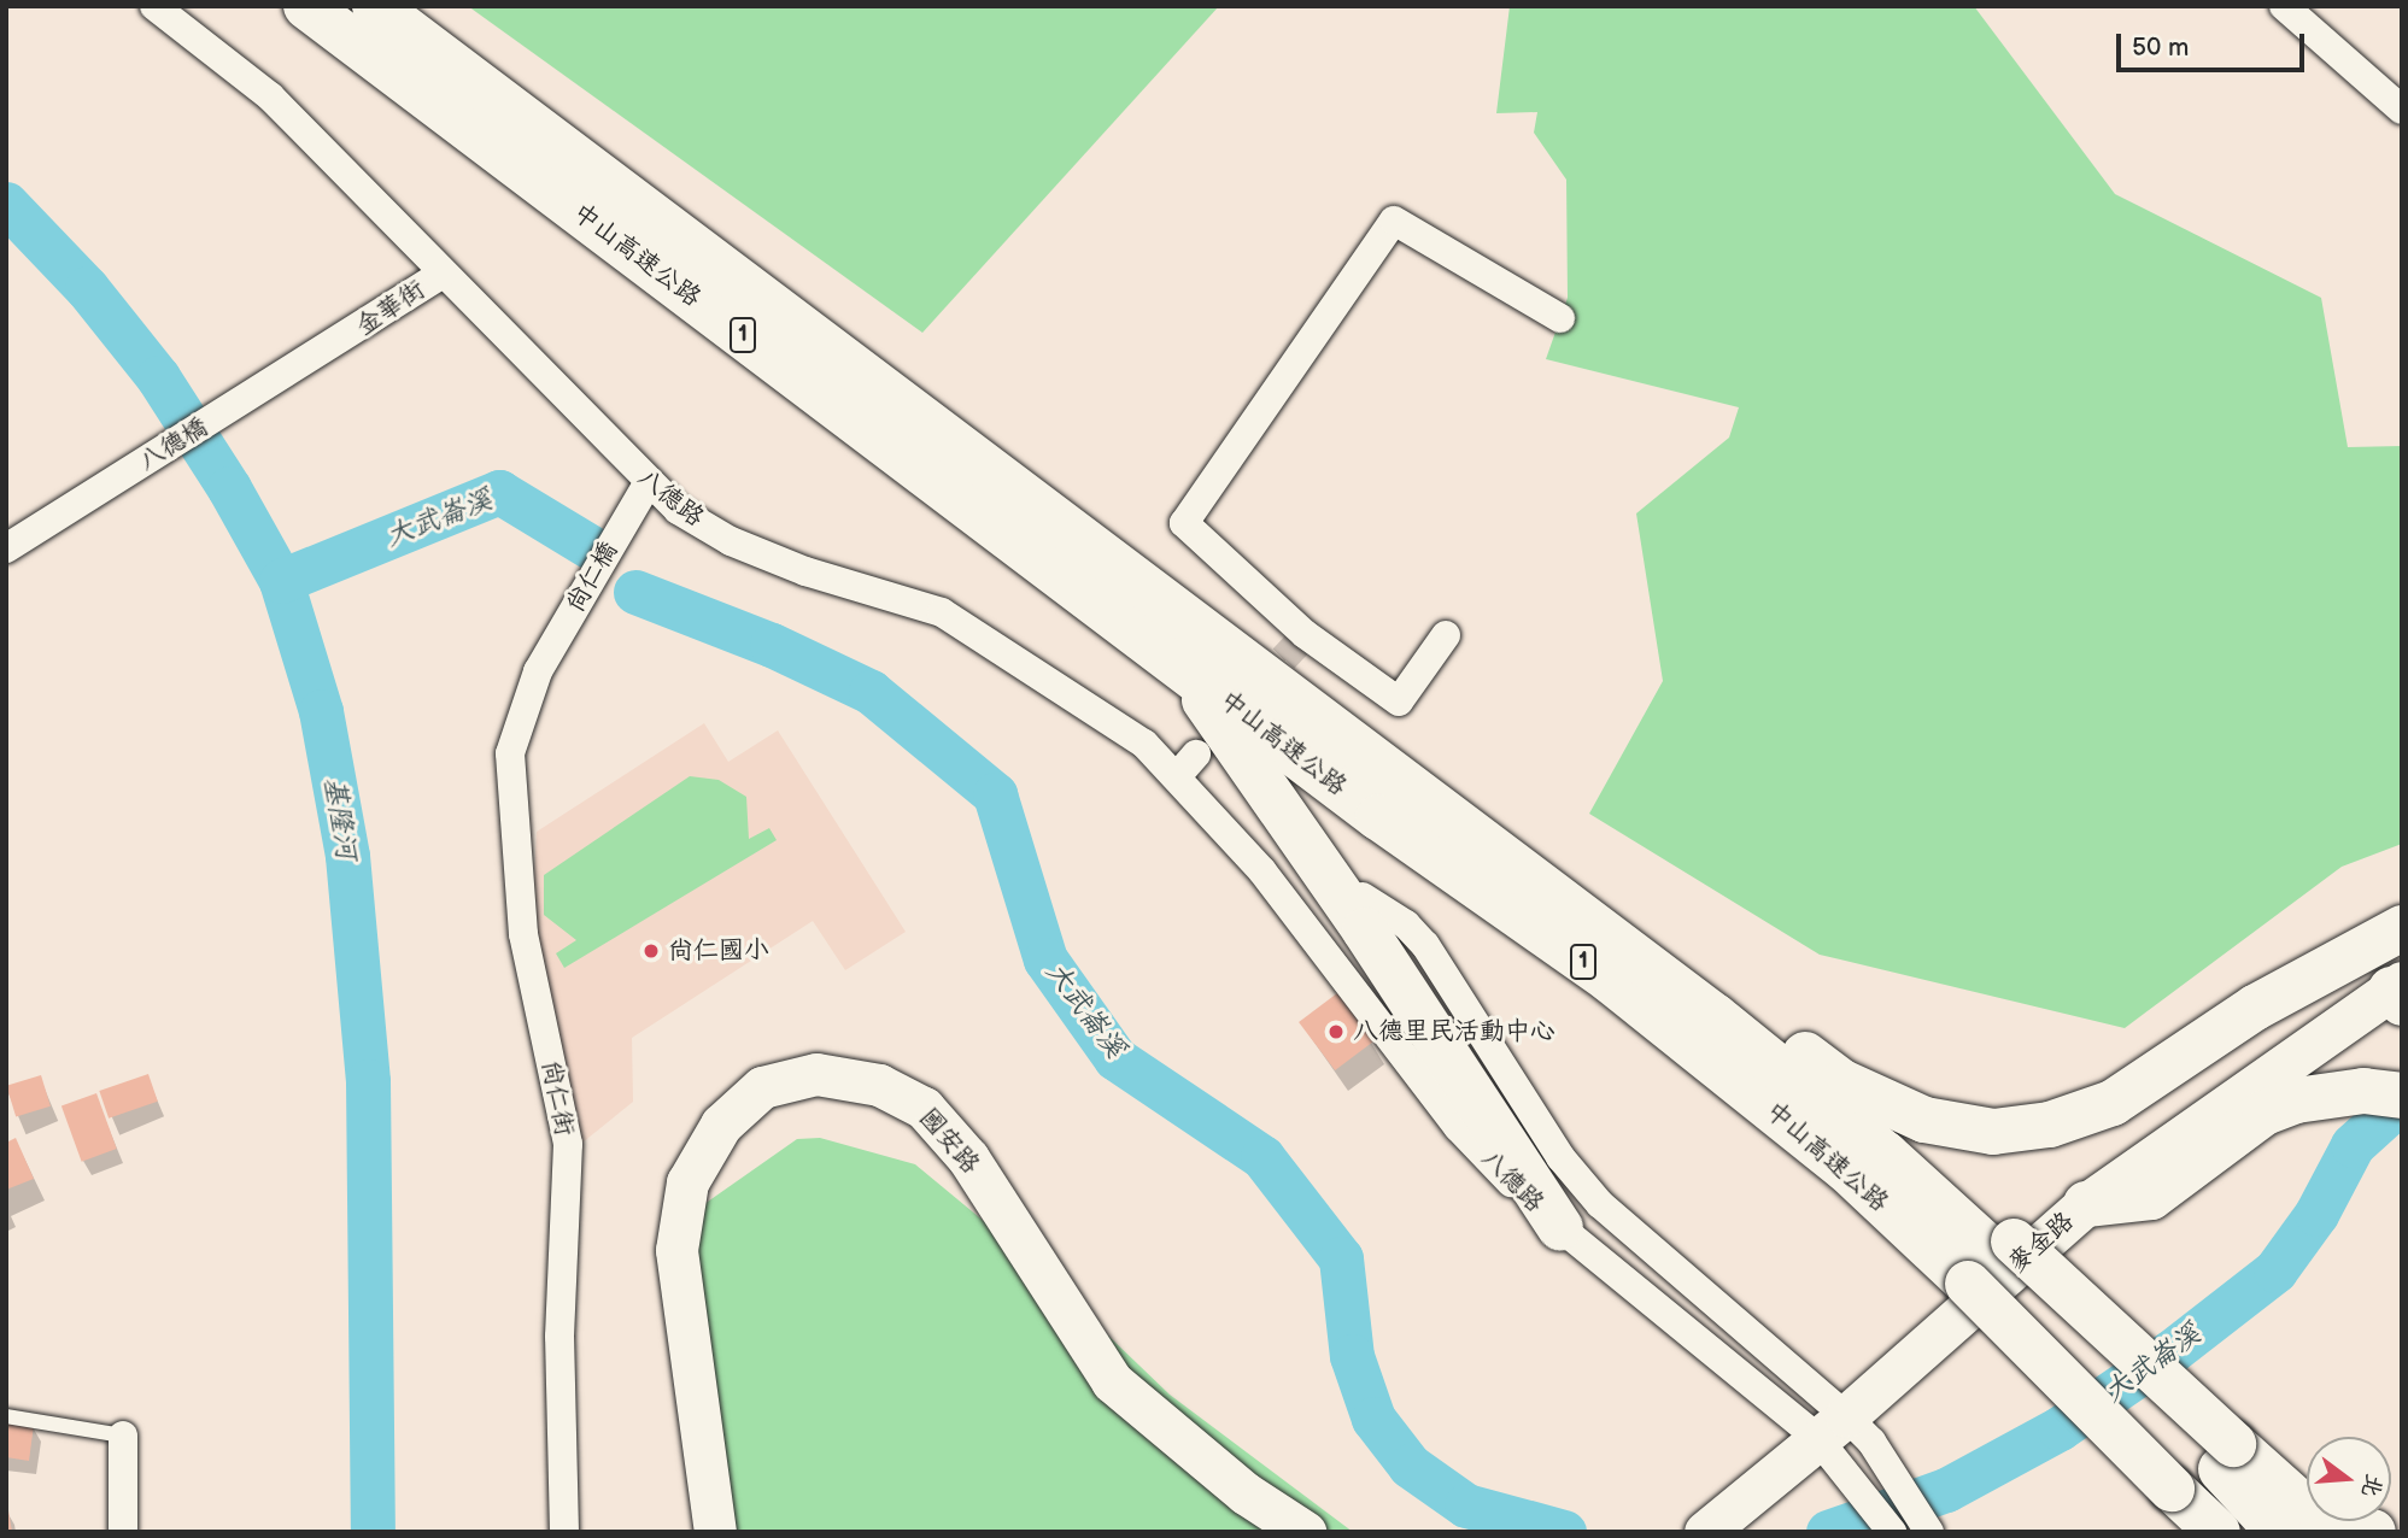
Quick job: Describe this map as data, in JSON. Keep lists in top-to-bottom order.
{
  "streets": {
    "highway": ["中山高速公路", "1"],
    "street": [
      "金華街",
      "八德橋",
      "八德路",
      "尚仁橋",
      "尚仁街",
      "國安路",
      "麥金路"
    ]
  },
  "crossings": [
    ["金華街", "八德橋"],
    ["金華街", "八德路"],
    ["八德路", "尚仁橋"],
    ["八德路", "麥金路"],
    ["尚仁橋", "尚仁街"]
  ],
  "water": ["大武崙溪", "基隆河"],
  "places": ["尚仁國小", "八德里民活動中心"],
  "scale_bar": "50 m",
  "north": "right"
}
